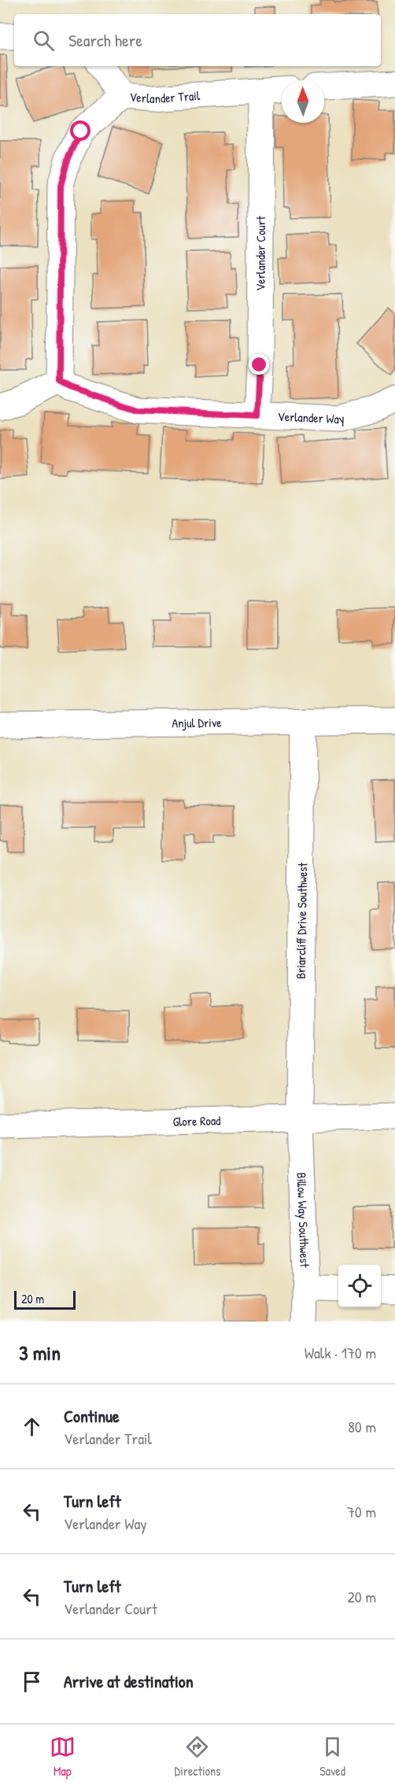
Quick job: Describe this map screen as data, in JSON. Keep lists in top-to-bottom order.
{
  "streets": {
    "street": [
      "Verlander Trail",
      "Verlander Court",
      "Verlander Way",
      "Anjul Drive",
      "Briarcliff Drive Southwest",
      "Glore Road",
      "Billow Way Southwest"
    ]
  },
  "crossings": [
    ["Verlander Trail", "Verlander Court"],
    ["Verlander Trail", "Verlander Way"],
    ["Verlander Court", "Verlander Way"],
    ["Anjul Drive", "Briarcliff Drive Southwest"],
    ["Briarcliff Drive Southwest", "Glore Road"],
    ["Briarcliff Drive Southwest", "Billow Way Southwest"],
    ["Glore Road", "Billow Way Southwest"]
  ],
  "scale_bar": "20 m",
  "north": "top",
  "page": {
    "search": "Search here",
    "scale": "20 m",
    "heading": ["3 min", "Walk · 170 m"],
    "list": [
      ["Continue", "Verlander Trail", "80 m"],
      ["Turn left", "Verlander Way", "70 m"],
      ["Turn left", "Verlander Court", "20 m"],
      "Arrive at destination"
    ],
    "nav": ["Map", "Directions", "Saved"]
  }
}
